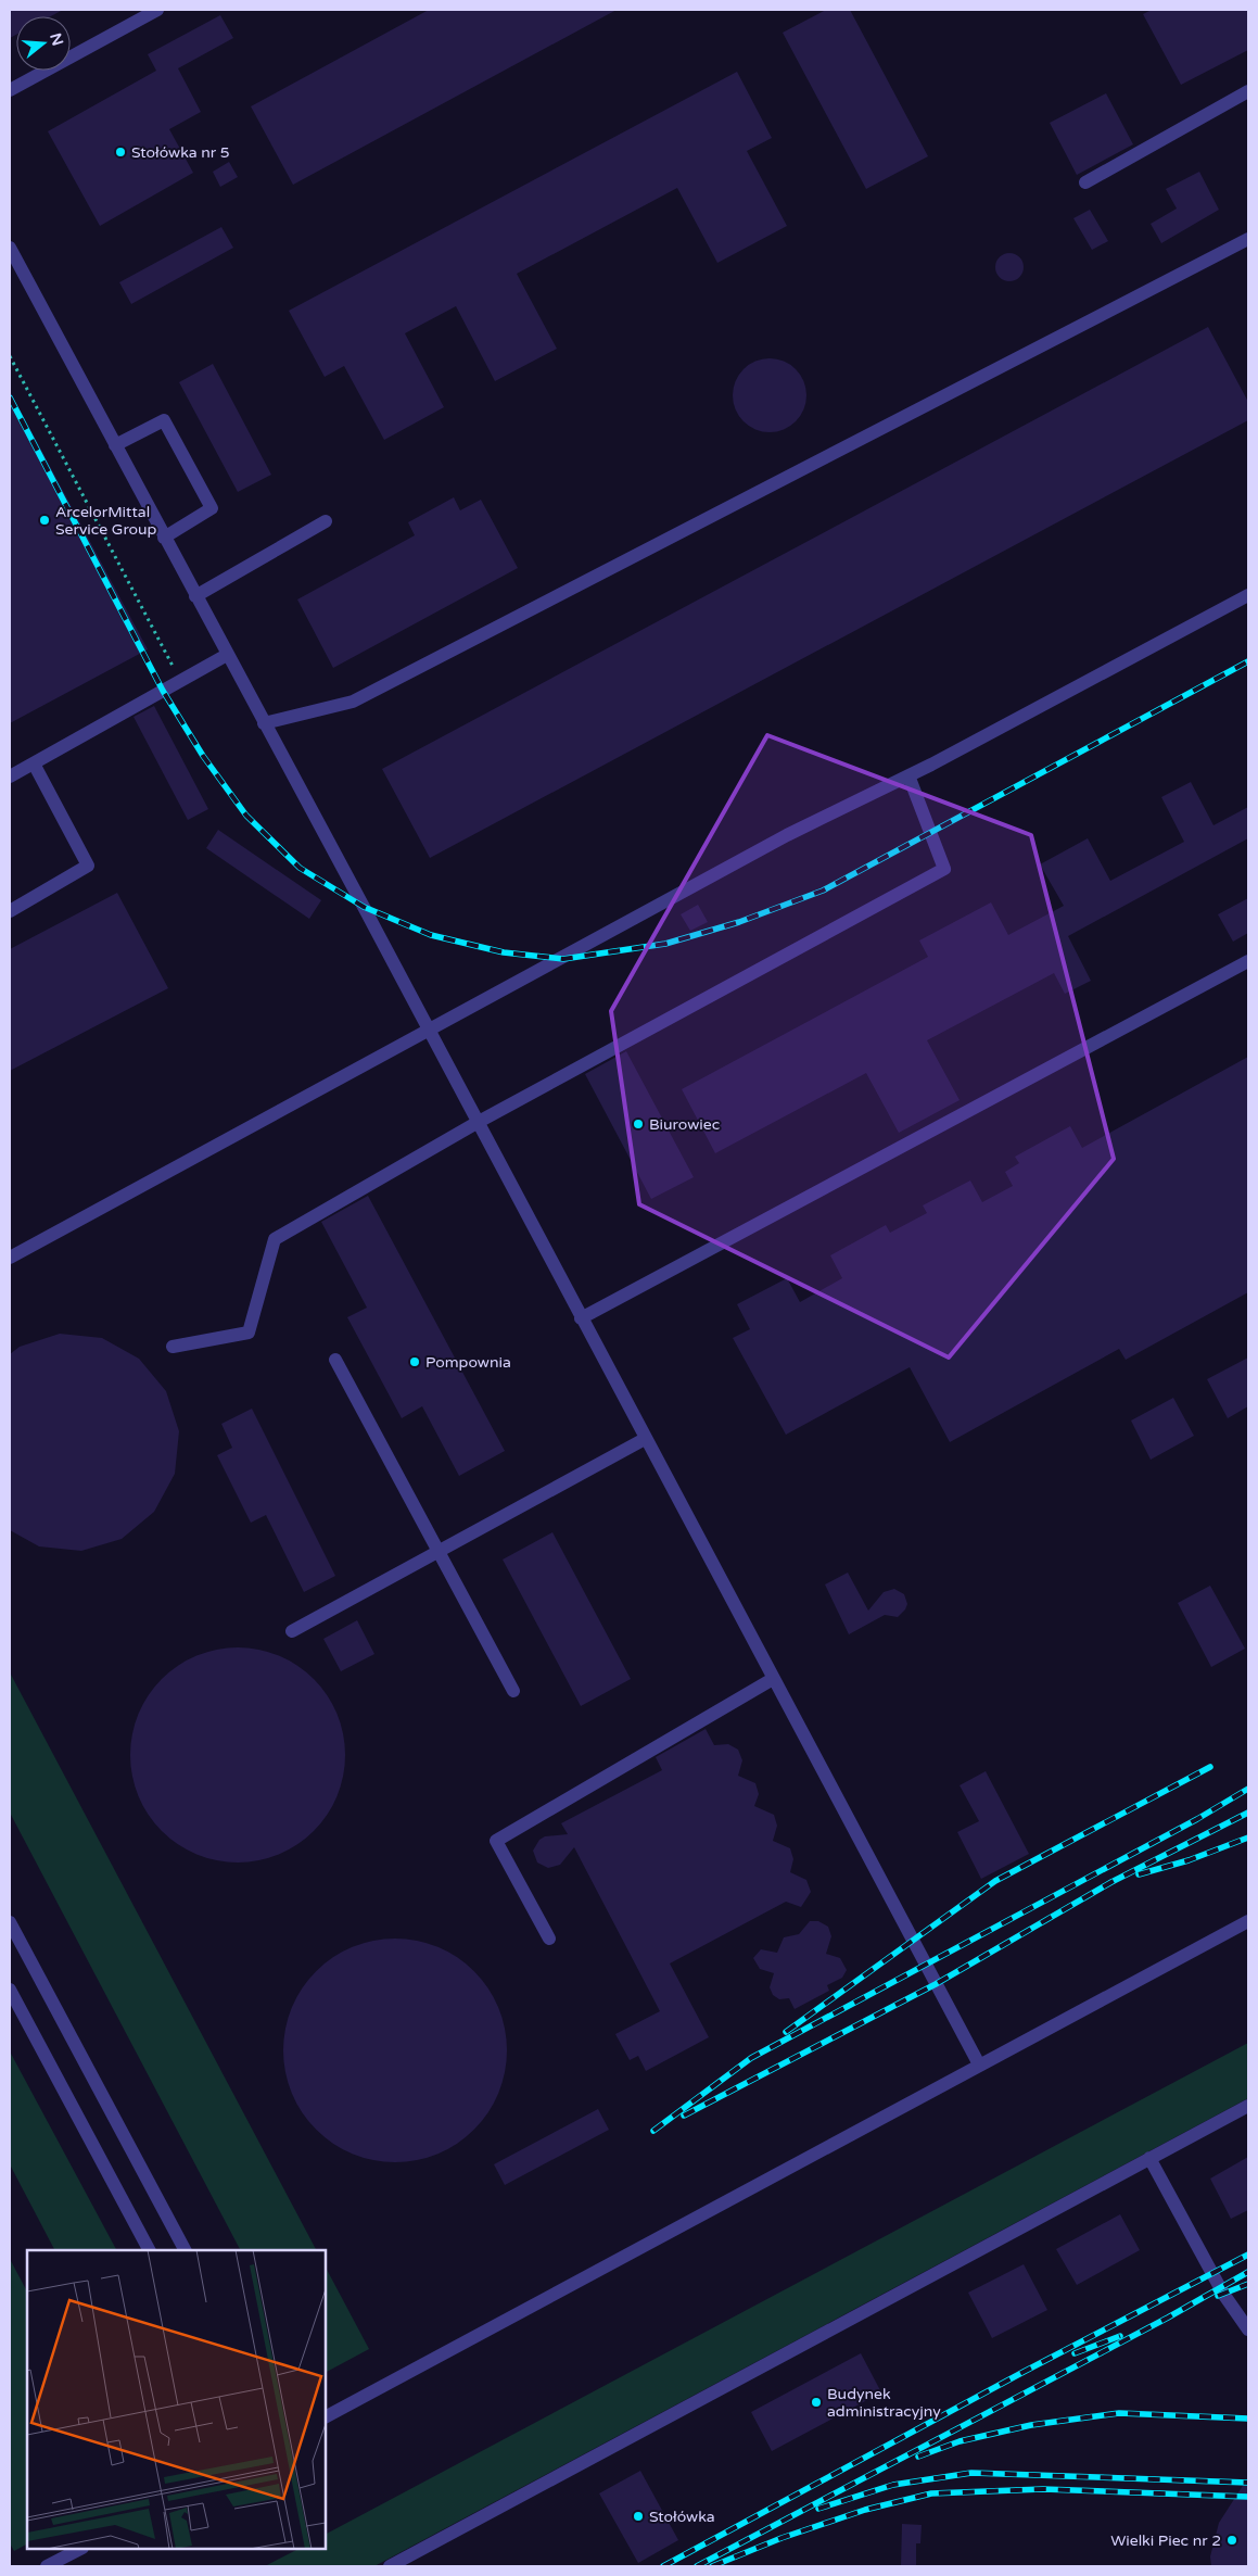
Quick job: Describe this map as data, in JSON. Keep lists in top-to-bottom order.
{
  "places": [
    "Stołówka nr 5",
    "ArcelorMittal Service Group",
    "Biurowiec",
    "Pompownia",
    "Budynek administracyjny",
    "Stołówka",
    "Wielki Piec nr 2"
  ],
  "north": "right"
}
